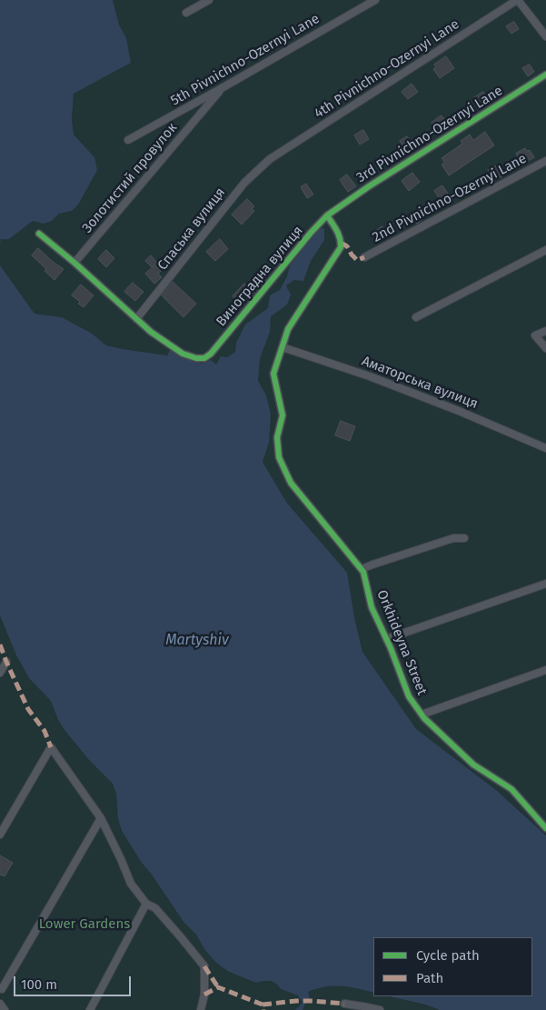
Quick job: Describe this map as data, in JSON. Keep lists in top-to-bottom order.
{
  "streets": {
    "street": [
      "5th Pivnichno-Ozernyi Lane",
      "4th Pivnichno-Ozernyi Lane",
      "3rd Pivnichno-Ozernyi Lane",
      "Золотистий провулок",
      "2nd Pivnichno-Ozernyi Lane",
      "Спаська вулиця",
      "Виноградна вулиця",
      "Аматорська вулиця",
      "Orkhideyna Street"
    ]
  },
  "crossings": [
    ["5th Pivnichno-Ozernyi Lane", "Золотистий провулок"],
    ["4th Pivnichno-Ozernyi Lane", "Спаська вулиця"],
    ["3rd Pivnichno-Ozernyi Lane", "Виноградна вулиця"],
    ["3rd Pivnichno-Ozernyi Lane", "Orkhideyna Street"],
    ["Спаська вулиця", "Виноградна вулиця"],
    ["Виноградна вулиця", "Orkhideyna Street"],
    ["Аматорська вулиця", "Orkhideyna Street"]
  ],
  "water": ["Martyshiv"],
  "parks": ["Lower Gardens"],
  "legend": ["Cycle path", "Path"],
  "scale_bar": "100 m"
}
